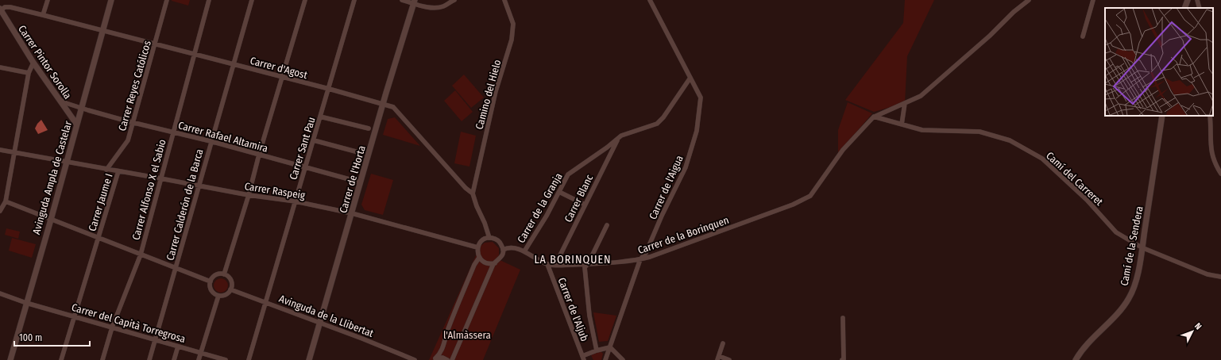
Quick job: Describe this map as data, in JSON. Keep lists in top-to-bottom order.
{
  "streets": {
    "street": [
      "Carrer Pintor Sorolla",
      "Carrer d'Agost",
      "Carrer Reyes Católicos",
      "Camino del Hielo",
      "Carrer Rafael Altamira",
      "Carrer Sant Pau",
      "Avinguda Ampla de Castelar",
      "Camí del Carreret",
      "Carrer de l'Horta",
      "Carrer de l'Aigua",
      "Carrer Alfonso X el Sabio",
      "Carrer Raspeig",
      "Carrer Blanc",
      "Carrer Jaume I",
      "Carrer Calderón de la Barca",
      "Carrer de la Granja",
      "Carrer de la Borinquen",
      "Camí de la Sendera",
      "Carrer de l'Aljub",
      "Avinguda de la Llibertat",
      "Carrer del Capità Torregrosa"
    ]
  },
  "crossings": [
    ["Carrer Pintor Sorolla", "Carrer d'Agost"],
    ["Carrer Pintor Sorolla", "Carrer Rafael Altamira"],
    ["Carrer Pintor Sorolla", "Avinguda Ampla de Castelar"],
    ["Carrer d'Agost", "Carrer Reyes Católicos"],
    ["Carrer d'Agost", "Camino del Hielo"],
    ["Carrer d'Agost", "Carrer Sant Pau"],
    ["Carrer d'Agost", "Avinguda Ampla de Castelar"],
    ["Carrer d'Agost", "Carrer de l'Horta"],
    ["Carrer d'Agost", "Carrer Alfonso X el Sabio"],
    ["Carrer d'Agost", "Carrer Raspeig"],
    ["Carrer d'Agost", "Carrer Calderón de la Barca"],
    ["Carrer d'Agost", "Carrer de la Borinquen"],
    ["Carrer Reyes Católicos", "Carrer Rafael Altamira"],
    ["Carrer Reyes Católicos", "Carrer Raspeig"],
    ["Carrer Rafael Altamira", "Carrer Sant Pau"],
    ["Carrer Rafael Altamira", "Avinguda Ampla de Castelar"],
    ["Carrer Rafael Altamira", "Carrer de l'Horta"],
    ["Carrer Rafael Altamira", "Carrer Alfonso X el Sabio"],
    ["Carrer Rafael Altamira", "Carrer Calderón de la Barca"],
    ["Carrer Sant Pau", "Carrer Raspeig"],
    ["Carrer Sant Pau", "Avinguda de la Llibertat"],
    ["Avinguda Ampla de Castelar", "Carrer Raspeig"],
    ["Avinguda Ampla de Castelar", "Carrer del Capità Torregrosa"],
    ["Camí del Carreret", "Carrer de la Borinquen"],
    ["Camí del Carreret", "Camí de la Sendera"],
    ["Carrer de l'Horta", "Carrer Raspeig"],
    ["Carrer de l'Horta", "Avinguda de la Llibertat"],
    ["Carrer de l'Aigua", "Carrer de la Granja"],
    ["Carrer de l'Aigua", "Carrer de la Borinquen"],
    ["Carrer Alfonso X el Sabio", "Carrer Raspeig"],
    ["Carrer Alfonso X el Sabio", "Carrer del Capità Torregrosa"],
    ["Carrer Raspeig", "Carrer Jaume I"],
    ["Carrer Raspeig", "Carrer Calderón de la Barca"],
    ["Carrer Raspeig", "Carrer de la Borinquen"],
    ["Carrer Blanc", "Carrer de la Granja"],
    ["Carrer Blanc", "Carrer de la Borinquen"],
    ["Carrer Jaume I", "Carrer del Capità Torregrosa"],
    ["Carrer Calderón de la Barca", "Carrer del Capità Torregrosa"],
    ["Carrer de la Granja", "Carrer de la Borinquen"],
    ["Carrer de la Borinquen", "Carrer de l'Aljub"]
  ],
  "districts": ["LA BORINQUEN"],
  "parks": ["l'Almàssera"],
  "scale_bar": "100 m",
  "north": "top right"
}
